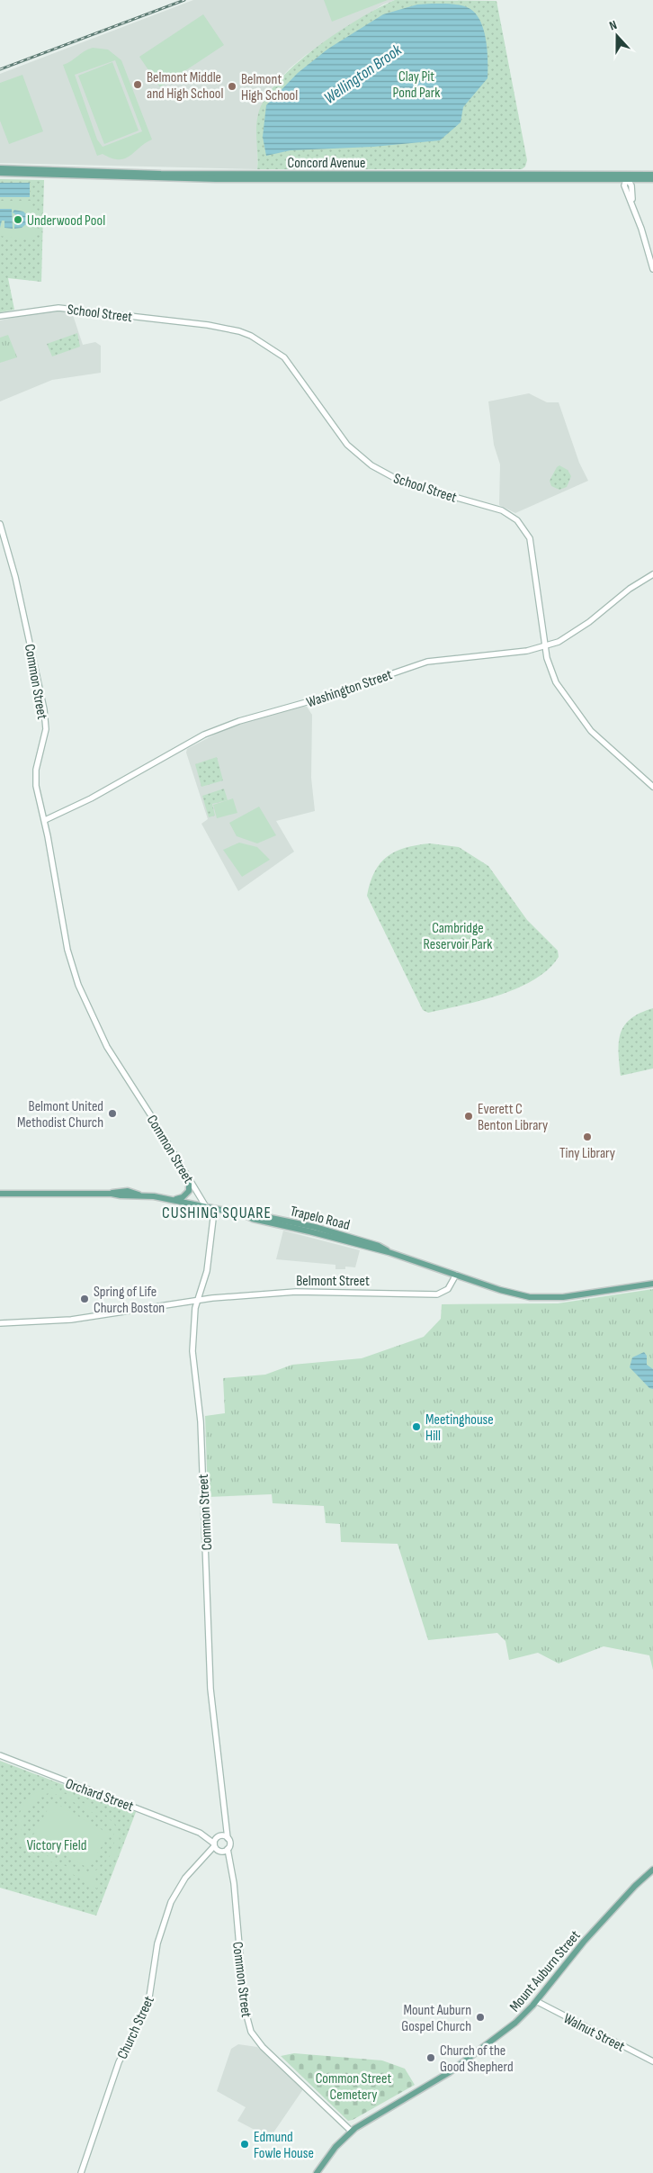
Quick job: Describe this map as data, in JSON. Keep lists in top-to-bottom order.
{
  "streets": {
    "main road": [
      "Concord Avenue",
      "School Street",
      "Common Street",
      "Washington Street",
      "Trapelo Road",
      "Belmont Street",
      "Orchard Street",
      "Mount Auburn Street",
      "Church Street",
      "Walnut Street"
    ]
  },
  "crossings": [
    ["School Street", "Washington Street"],
    ["Common Street", "Washington Street"],
    ["Common Street", "Trapelo Road"],
    ["Common Street", "Belmont Street"],
    ["Common Street", "Orchard Street"],
    ["Common Street", "Mount Auburn Street"],
    ["Common Street", "Church Street"],
    ["Trapelo Road", "Belmont Street"],
    ["Orchard Street", "Church Street"],
    ["Mount Auburn Street", "Walnut Street"]
  ],
  "districts": ["CUSHING SQUARE"],
  "water": ["Wellington Brook"],
  "parks": [
    "Clay Pit Pond Park",
    "Cambridge Reservoir Park",
    "Victory Field",
    "Common Street Cemetery"
  ],
  "places": [
    "Belmont Middle and High School",
    "Belmont High School",
    "Underwood Pool",
    "Belmont United Methodist Church",
    "Everett C Benton Library",
    "Tiny Library",
    "Spring of Life Church Boston",
    "Meetinghouse Hill",
    "Mount Auburn Gospel Church",
    "Church of the Good Shepherd",
    "Edmund Fowle House"
  ],
  "north": "top"
}
